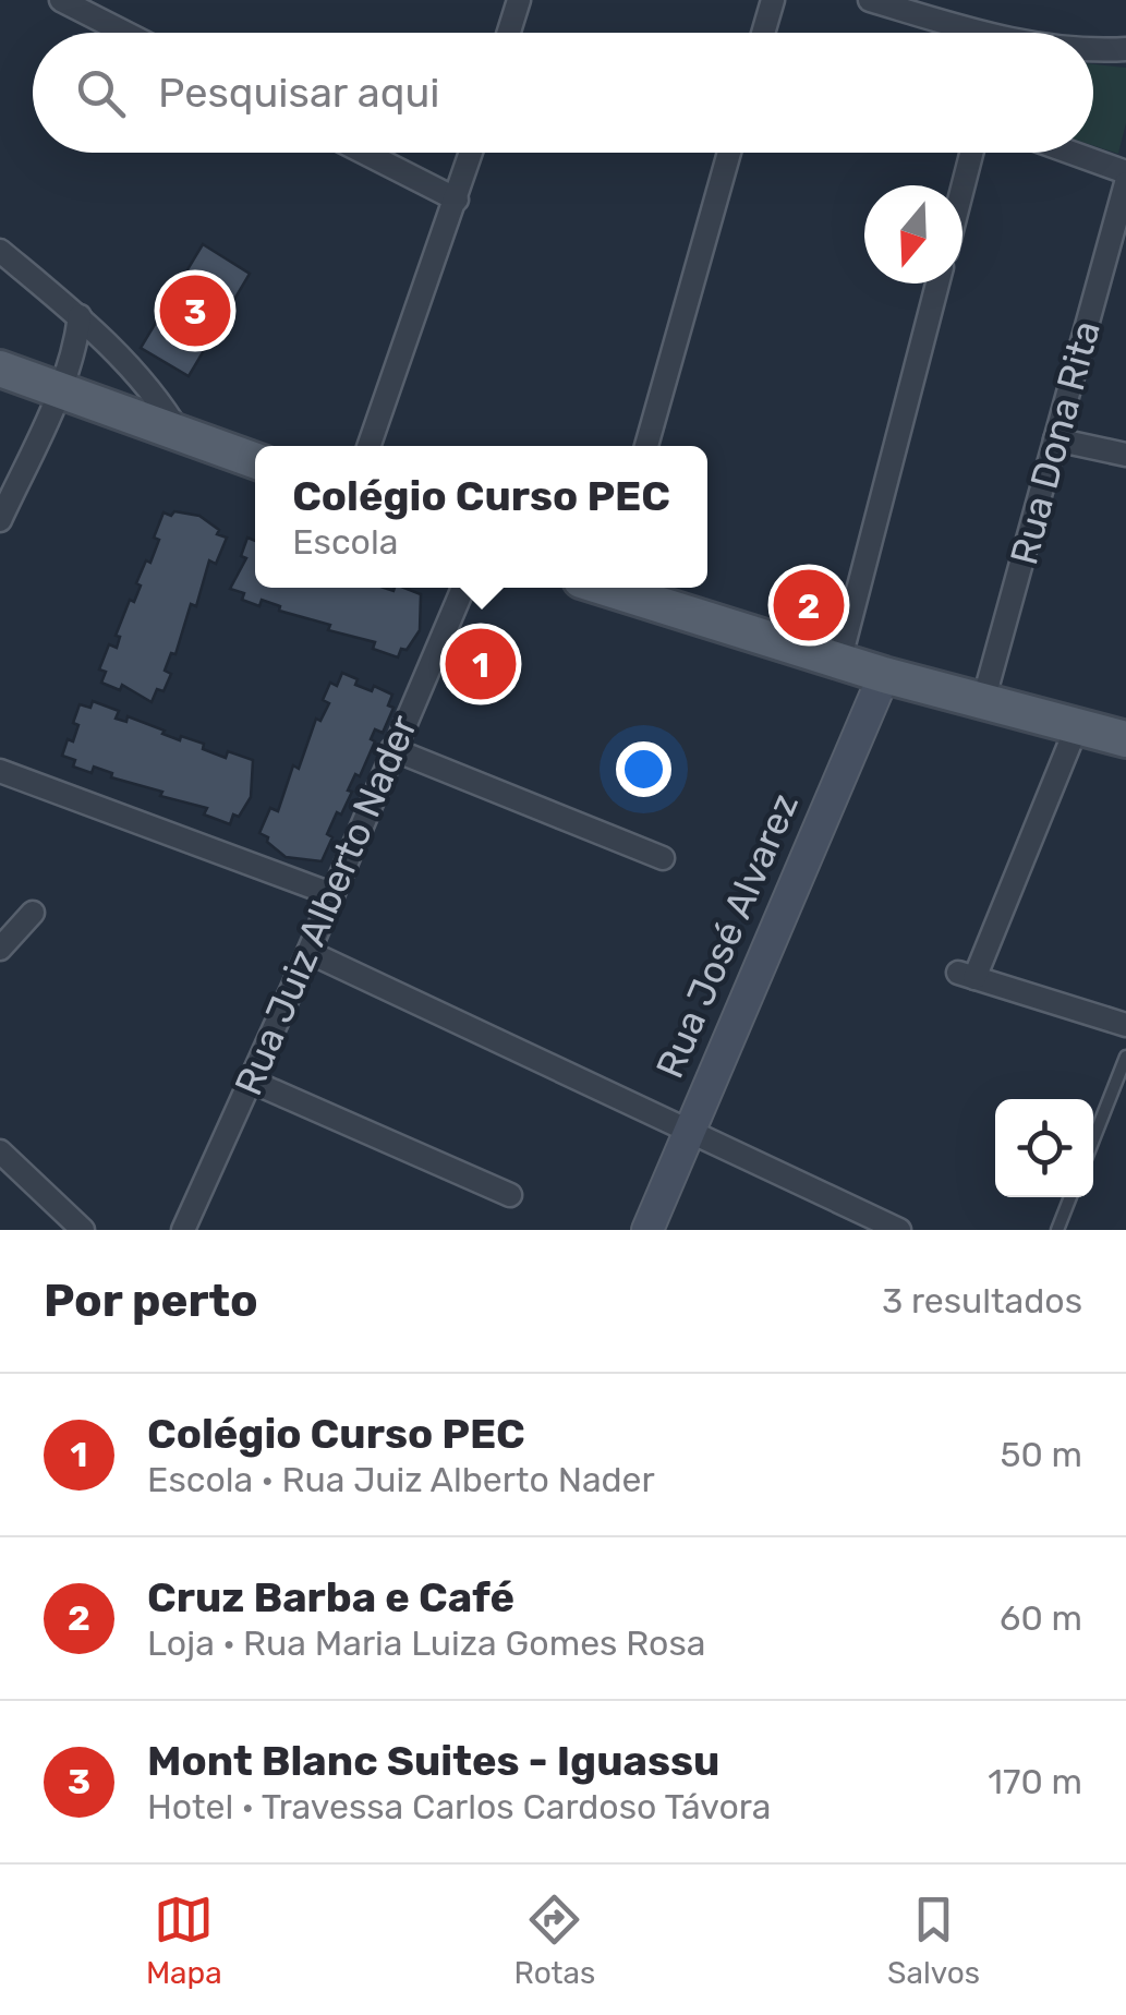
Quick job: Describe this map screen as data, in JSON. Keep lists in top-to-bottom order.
{
  "streets": {
    "main road": ["Rua José Alvarez"],
    "street": ["Rua Dona Rita", "Rua Juiz Alberto Nader"]
  },
  "north": "bottom",
  "page": {
    "search": "Pesquisar aqui",
    "pins": ["3", "2", "1"],
    "popup": ["Colégio Curso PEC", "Escola"],
    "heading": ["Por perto", "3 resultados"],
    "list": [
      {
        "mark": "1",
        "name": "Colégio Curso PEC",
        "note": "Escola · Rua Juiz Alberto Nader",
        "value": "50 m"
      },
      {
        "mark": "2",
        "name": "Cruz Barba e Café",
        "note": "Loja · Rua Maria Luiza Gomes Rosa",
        "value": "60 m"
      },
      {
        "mark": "3",
        "name": "Mont Blanc Suites - Iguassu",
        "note": "Hotel · Travessa Carlos Cardoso Távora",
        "value": "170 m"
      }
    ],
    "nav": ["Mapa", "Rotas", "Salvos"]
  }
}
